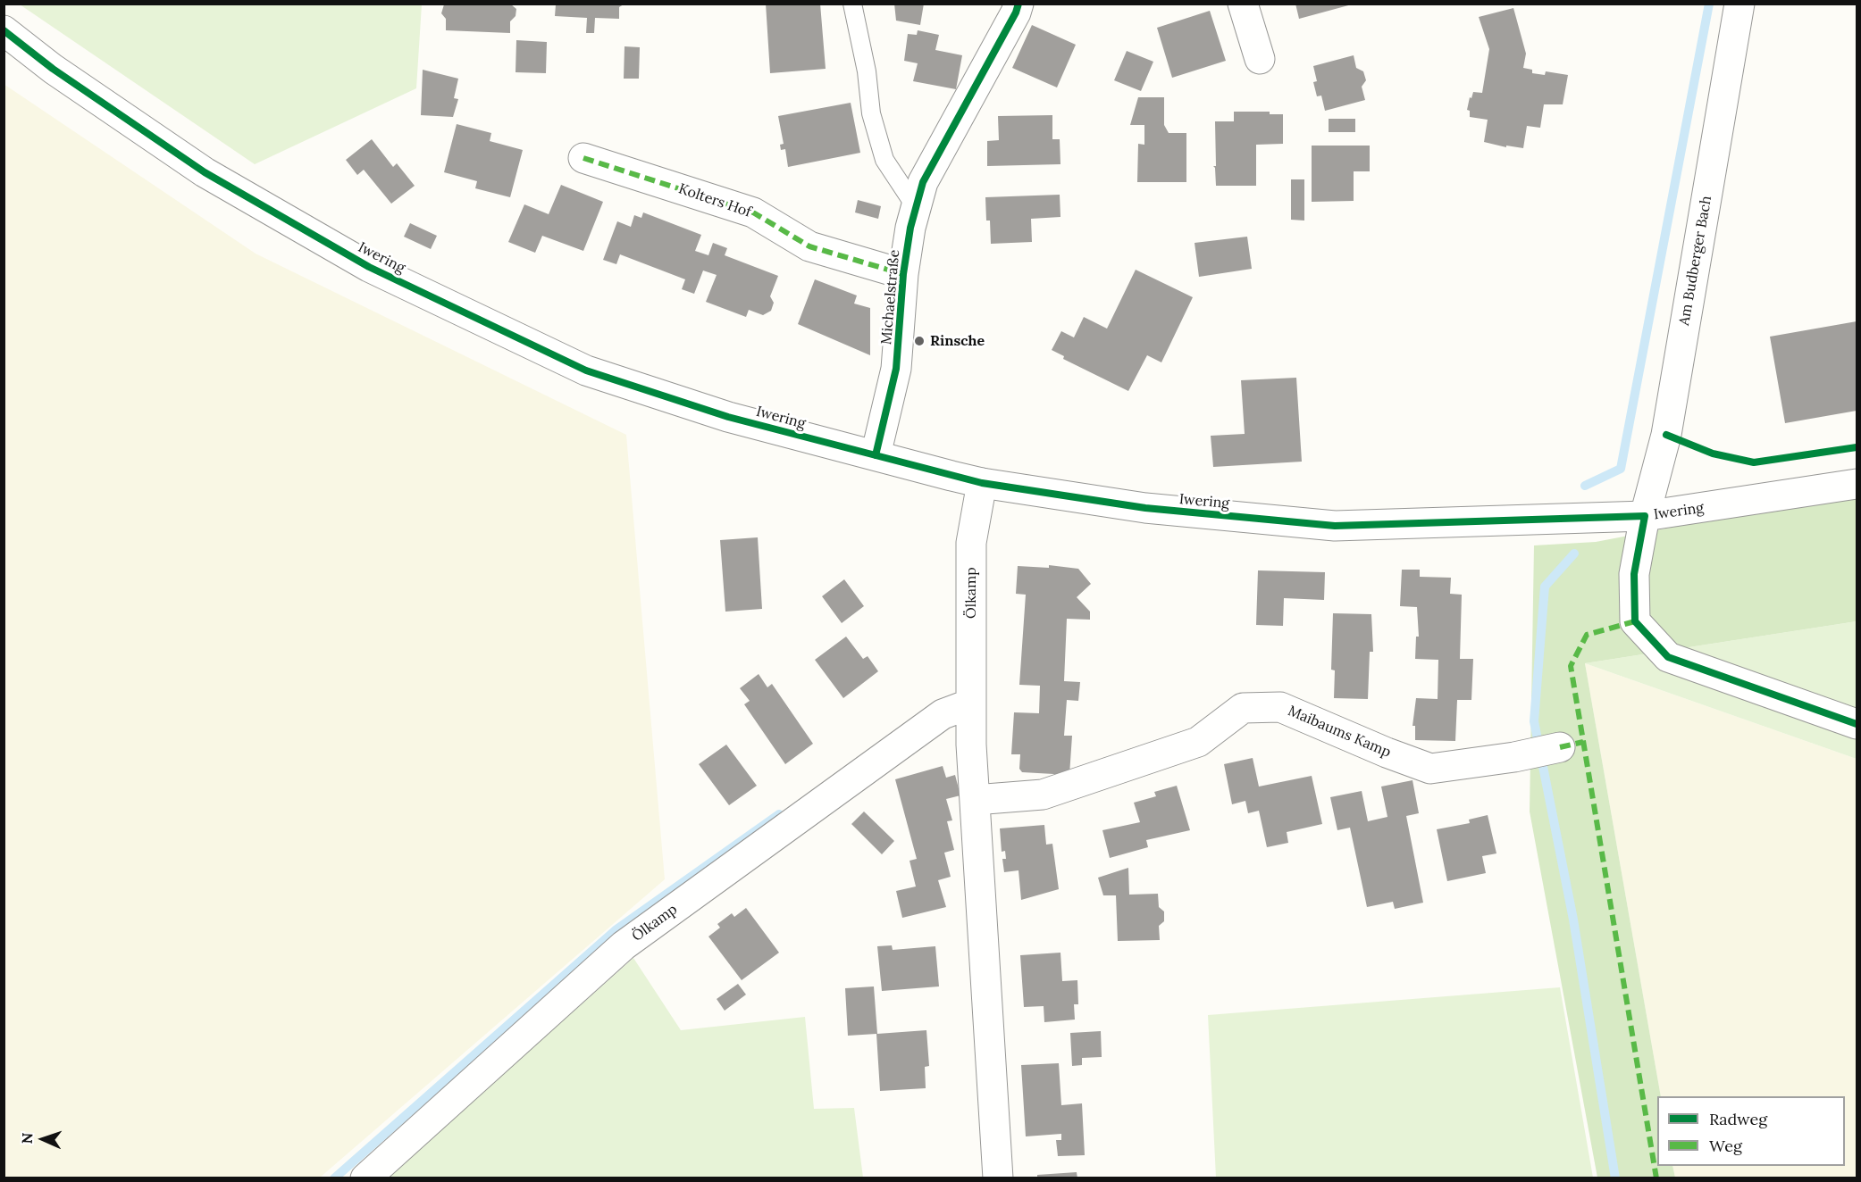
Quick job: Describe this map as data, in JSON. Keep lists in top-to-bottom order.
{
  "streets": {
    "street": [
      "Kolters Hof",
      "Iwering",
      "Am Budberger Bach",
      "Michaelstraße",
      "Ölkamp",
      "Maibaums Kamp"
    ]
  },
  "crossings": [
    ["Kolters Hof", "Michaelstraße"],
    ["Iwering", "Am Budberger Bach"],
    ["Iwering", "Michaelstraße"],
    ["Iwering", "Ölkamp"],
    ["Ölkamp", "Maibaums Kamp"]
  ],
  "places": ["Rinsche"],
  "legend": ["Radweg", "Weg"],
  "north": "left"
}
